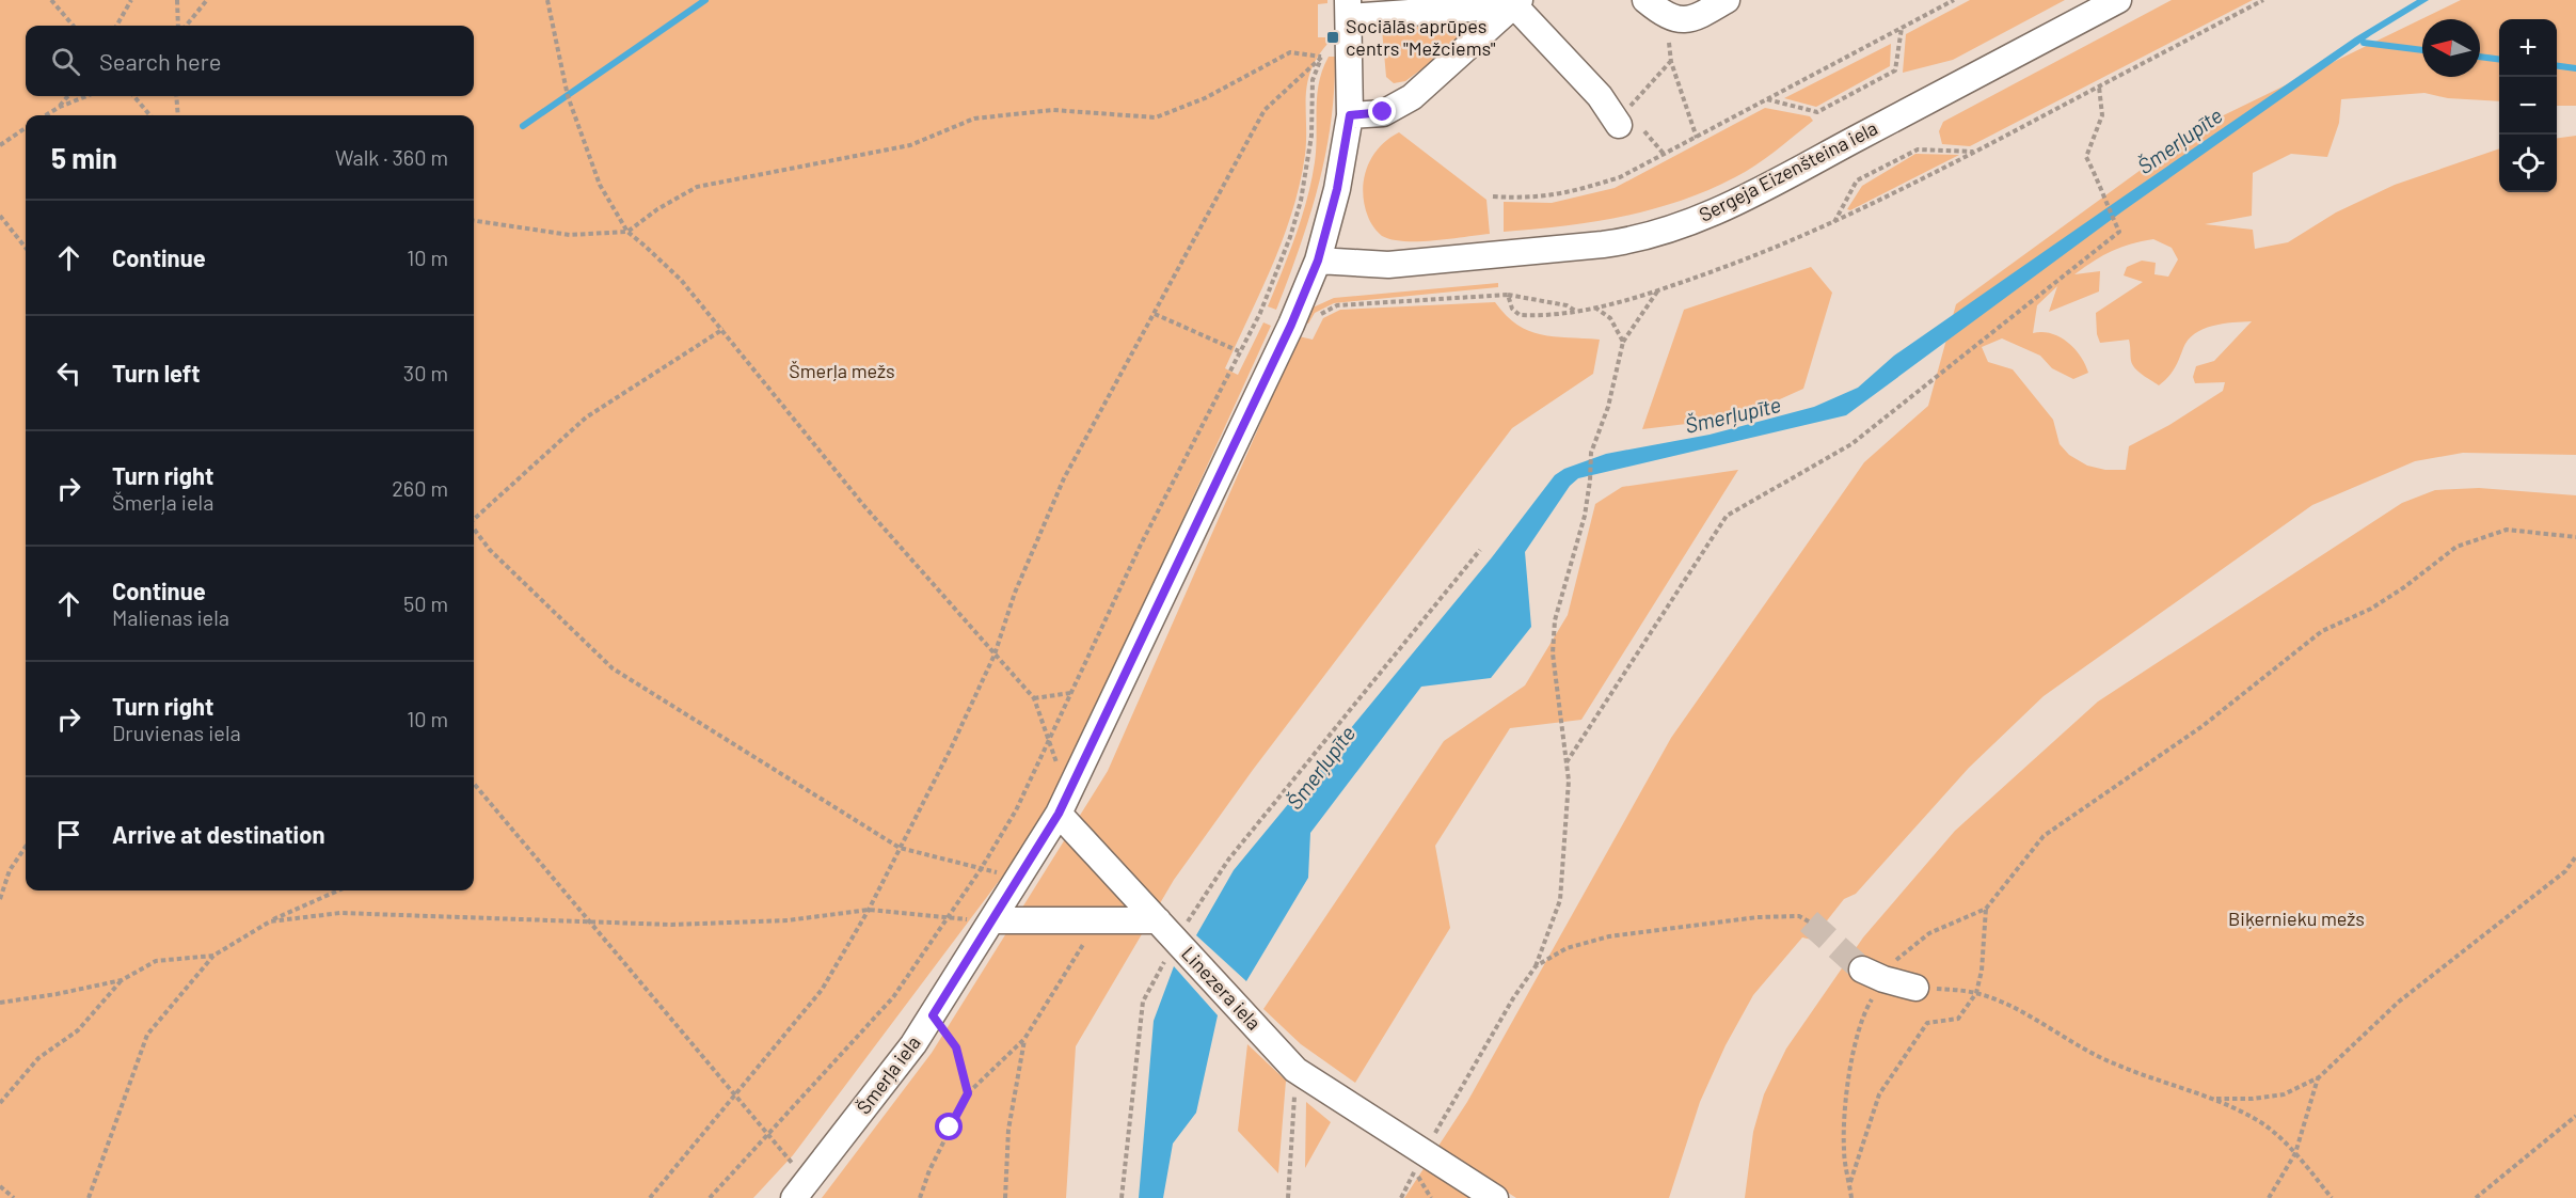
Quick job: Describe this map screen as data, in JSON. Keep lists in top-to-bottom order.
{
  "streets": {
    "street": ["Sergeja Eizenšteina iela", "Linezera iela", "Šmerļa iela"]
  },
  "crossings": [
    ["Sergeja Eizenšteina iela", "Šmerļa iela"],
    ["Linezera iela", "Šmerļa iela"]
  ],
  "water": ["Šmerļupīte"],
  "parks": ["Šmerļa mežs", "Biķernieku mežs"],
  "places": {
    "transit": ["Sociālās aprūpes centrs \"Mežciems\""]
  },
  "north": "left",
  "page": {
    "map_buttons": ["+", "−"],
    "search": "Search here",
    "heading": ["5 min", "Walk · 360 m"],
    "list": [
      ["Continue", "10 m"],
      ["Turn left", "30 m"],
      ["Turn right", "Šmerļa iela", "260 m"],
      ["Continue", "Malienas iela", "50 m"],
      ["Turn right", "Druvienas iela", "10 m"],
      "Arrive at destination"
    ]
  }
}
